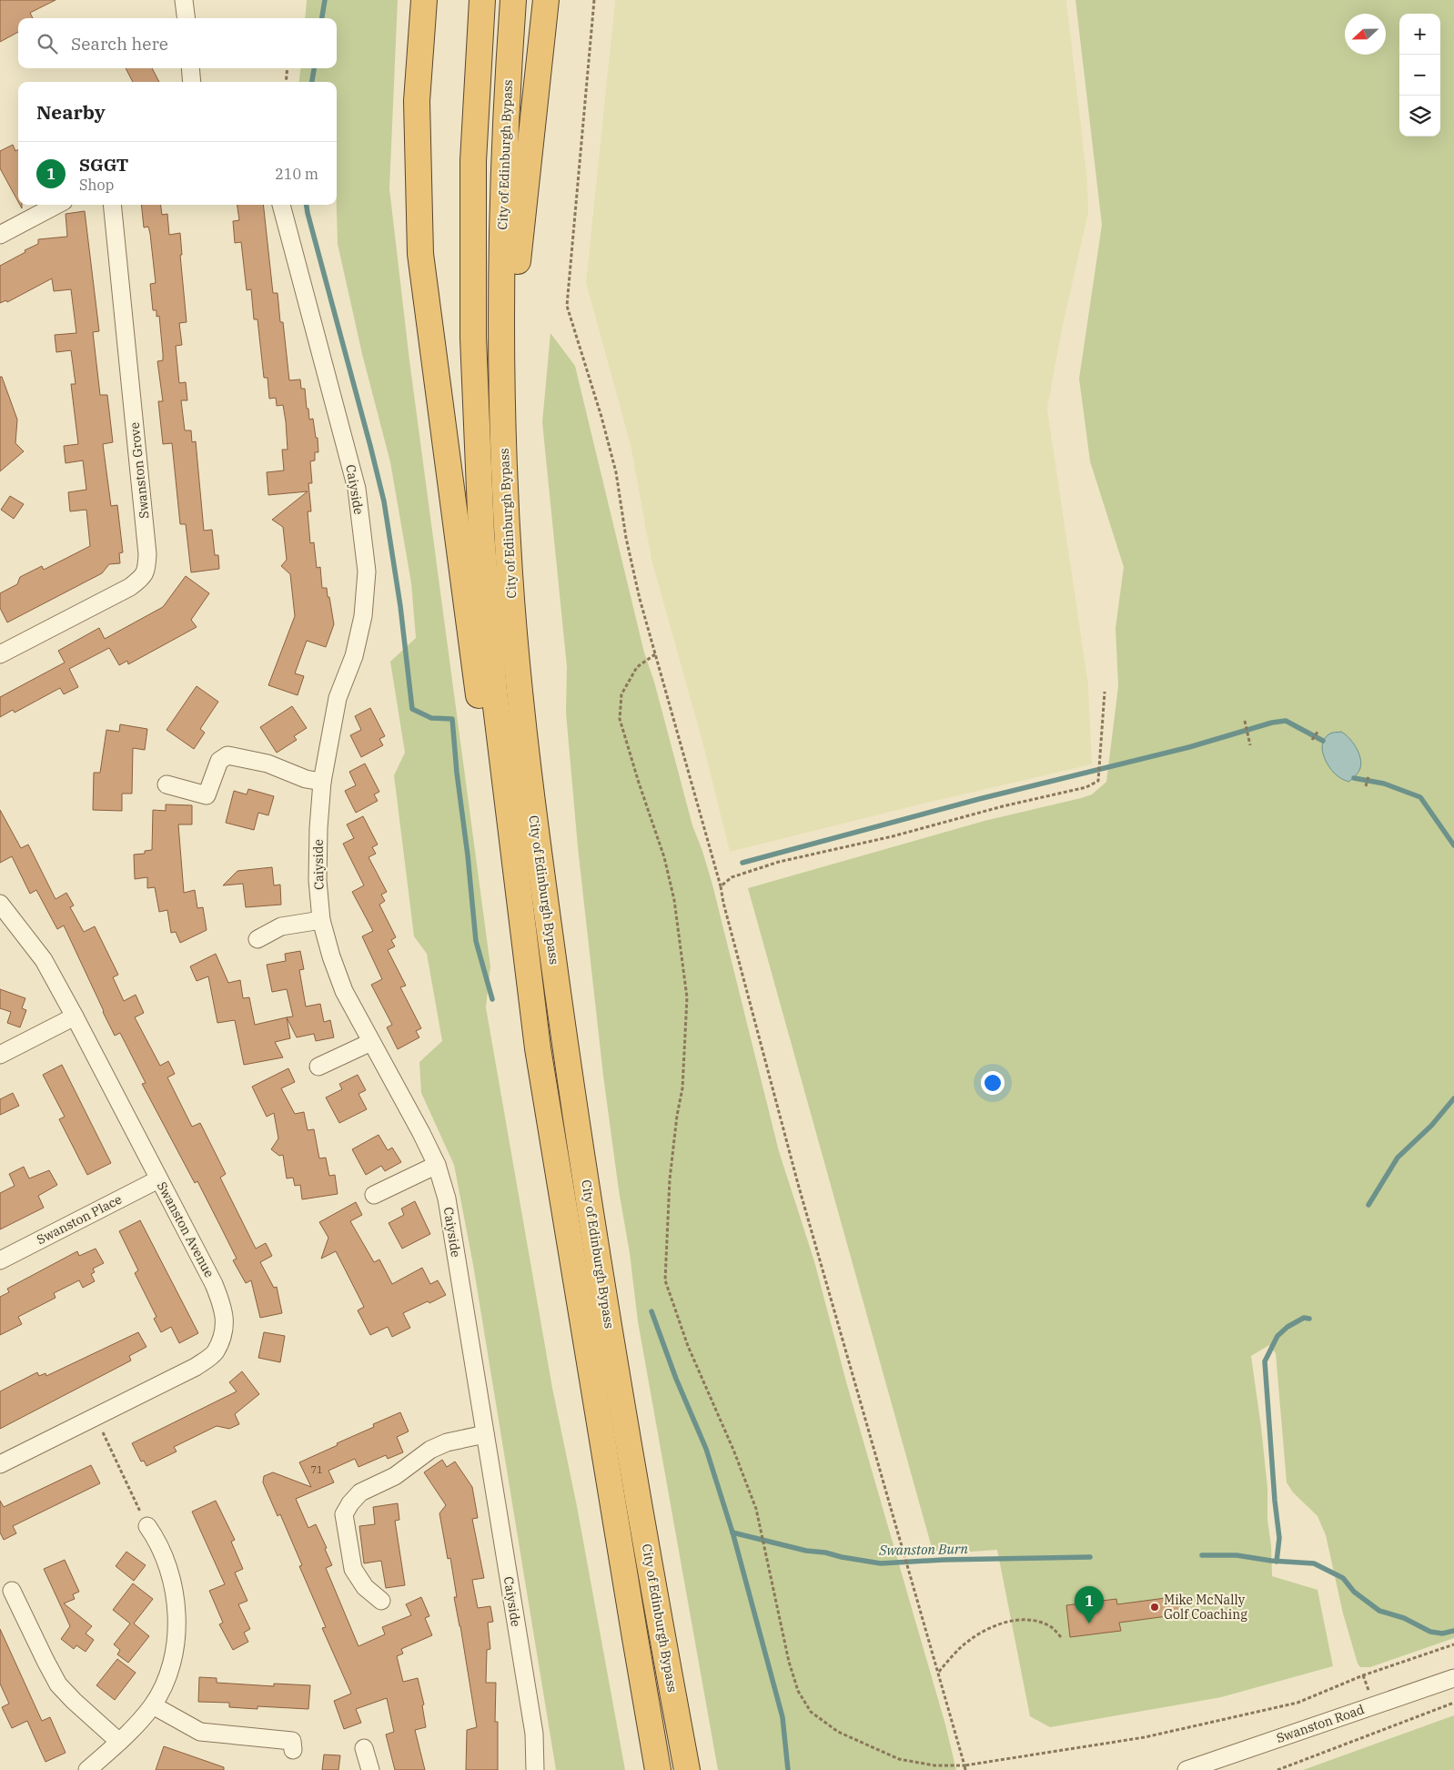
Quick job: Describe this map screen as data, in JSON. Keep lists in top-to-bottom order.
{
  "streets": {
    "highway": ["City of Edinburgh Bypass"],
    "street": [
      "Swanston Grove",
      "Caiyside",
      "Swanston Place",
      "Swanston Avenue",
      "Swanston Road"
    ]
  },
  "crossings": [
    ["Swanston Place", "Swanston Avenue"]
  ],
  "water": ["Swanston Burn"],
  "places": ["Mike McNally Golf Coaching"],
  "house_numbers": ["71"],
  "north": "left",
  "page": {
    "map_buttons": ["+", "−"],
    "search": "Search here",
    "heading": "Nearby",
    "list": [
      {
        "mark": "1",
        "name": "SGGT",
        "note": "Shop",
        "value": "210 m"
      }
    ],
    "pins": "1"
  }
}
